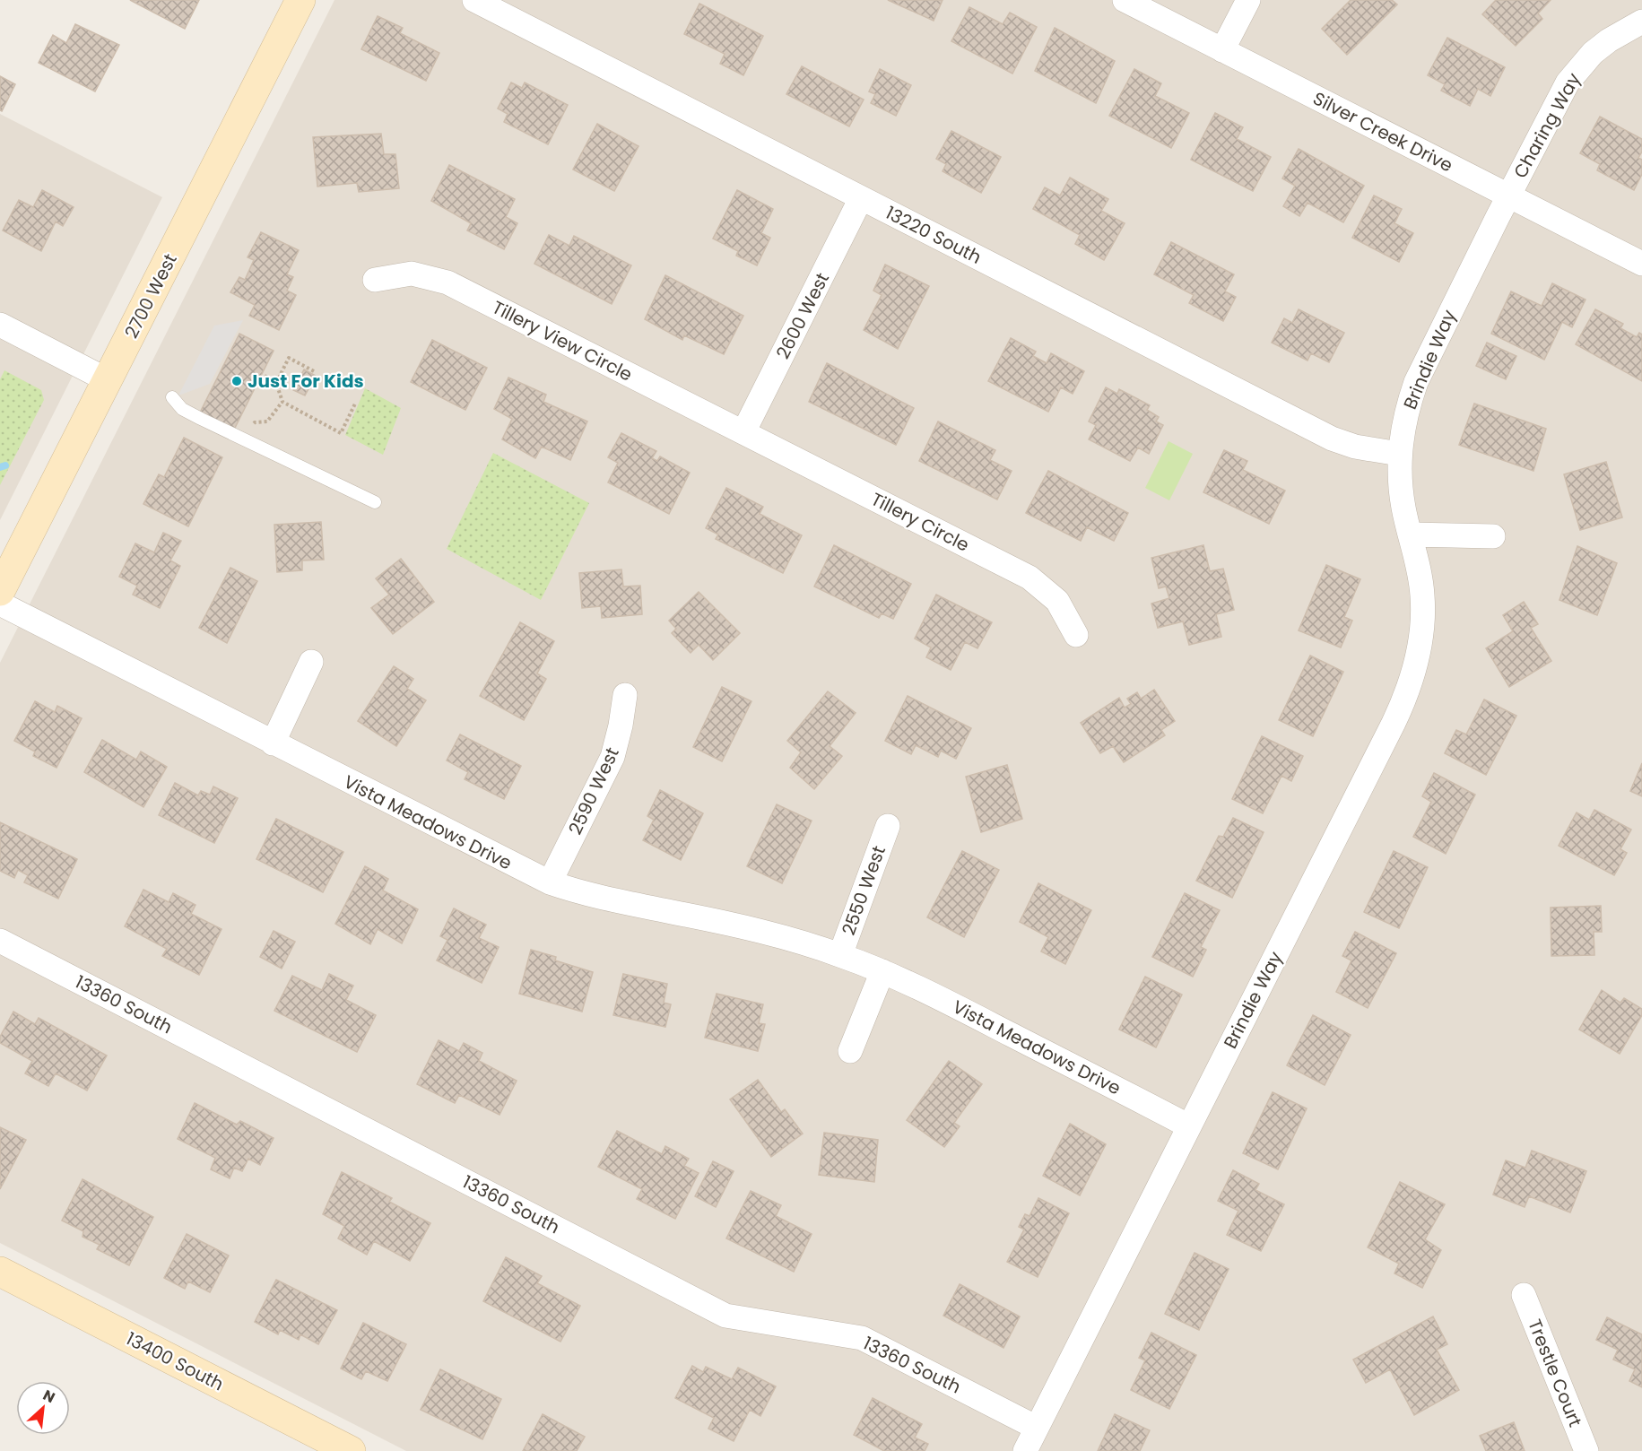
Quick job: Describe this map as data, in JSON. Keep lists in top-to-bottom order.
{
  "streets": {
    "main road": ["2700 West", "13400 South"],
    "street": [
      "Charing Way",
      "Silver Creek Drive",
      "13220 South",
      "2600 West",
      "Tillery View Circle",
      "Brindie Way",
      "Tillery Circle",
      "2590 West",
      "Vista Meadows Drive",
      "2550 West",
      "13360 South",
      "Trestle Court"
    ]
  },
  "crossings": [
    ["Charing Way", "Silver Creek Drive"],
    ["Charing Way", "Brindie Way"],
    ["Silver Creek Drive", "Brindie Way"],
    ["13220 South", "2600 West"],
    ["13220 South", "Brindie Way"],
    ["2600 West", "Tillery View Circle"],
    ["2600 West", "Tillery Circle"],
    ["Tillery View Circle", "Tillery Circle"],
    ["Brindie Way", "Vista Meadows Drive"],
    ["Brindie Way", "13360 South"],
    ["2590 West", "Vista Meadows Drive"],
    ["Vista Meadows Drive", "2550 West"]
  ],
  "places": ["Just For Kids"],
  "north": "top right"
}
